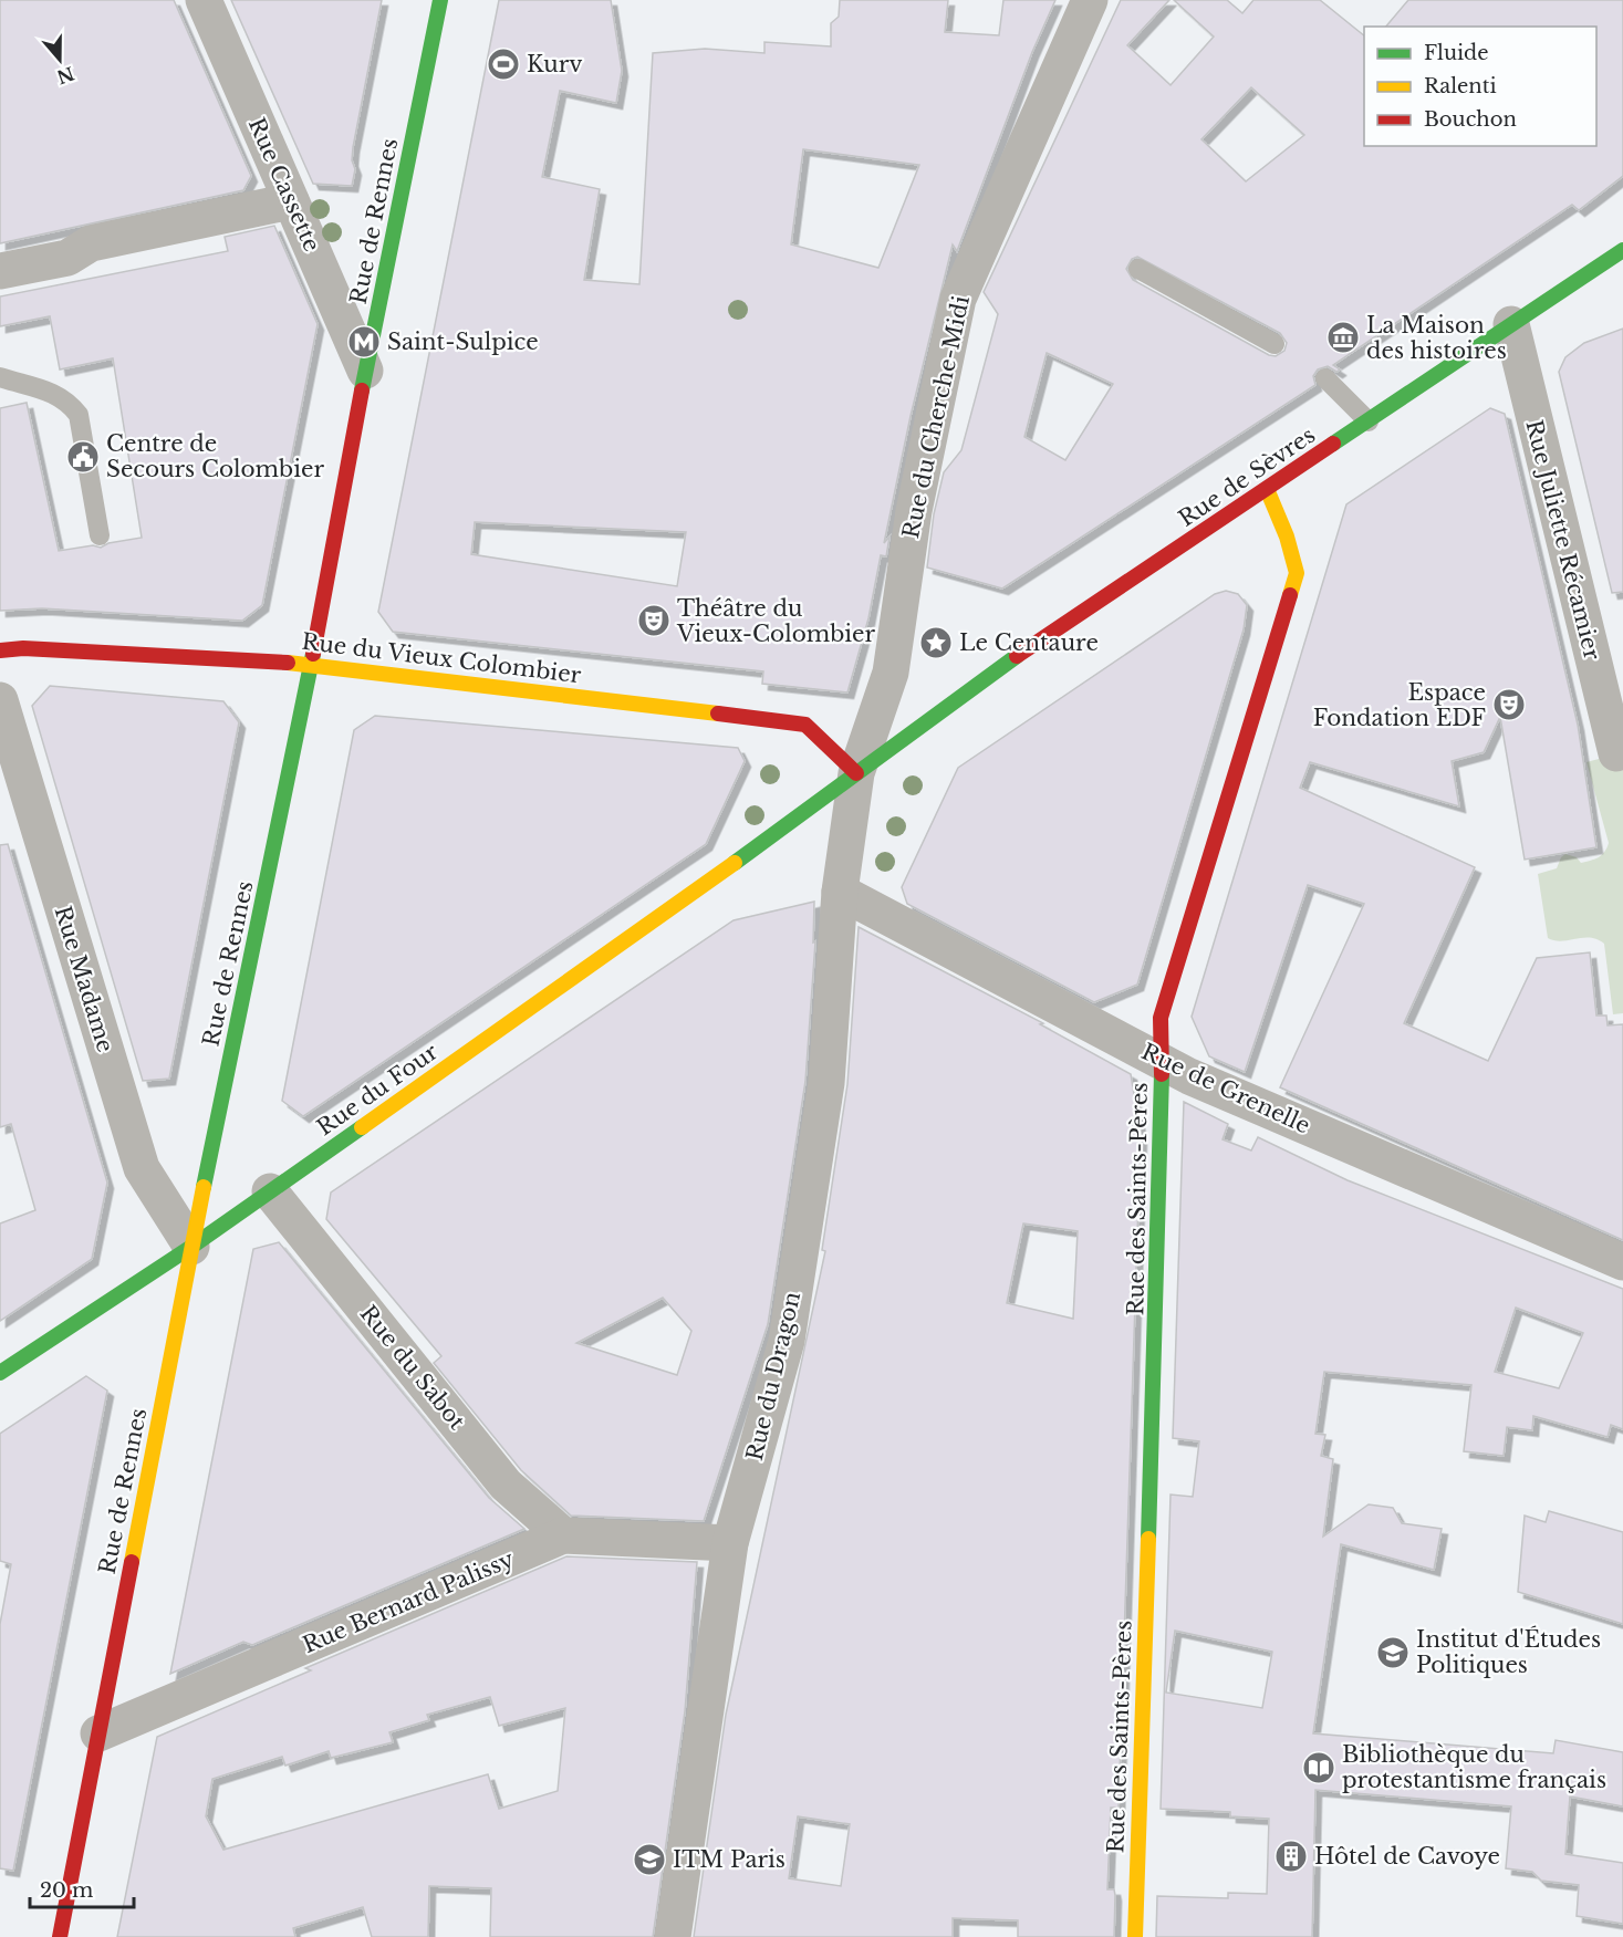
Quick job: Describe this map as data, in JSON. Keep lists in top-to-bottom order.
{
  "streets": {
    "street": [
      "Rue Cassette",
      "Rue de Rennes",
      "Rue du Cherche-Midi",
      "Rue de Sèvres",
      "Rue Juliette Récamier",
      "Rue du Vieux Colombier",
      "Rue Madame",
      "Rue de Grenelle",
      "Rue du Four",
      "Rue des Saints-Pères",
      "Rue du Sabot",
      "Rue du Dragon",
      "Rue Bernard Palissy"
    ]
  },
  "crossings": [
    ["Rue Cassette", "Rue de Rennes"],
    ["Rue de Rennes", "Rue du Vieux Colombier"],
    ["Rue de Rennes", "Rue Madame"],
    ["Rue de Rennes", "Rue du Four"],
    ["Rue de Rennes", "Rue Bernard Palissy"],
    ["Rue du Cherche-Midi", "Rue de Sèvres"],
    ["Rue du Cherche-Midi", "Rue du Vieux Colombier"],
    ["Rue du Cherche-Midi", "Rue du Four"],
    ["Rue du Cherche-Midi", "Rue du Dragon"],
    ["Rue de Sèvres", "Rue Juliette Récamier"],
    ["Rue de Sèvres", "Rue du Vieux Colombier"],
    ["Rue de Sèvres", "Rue du Four"],
    ["Rue de Sèvres", "Rue des Saints-Pères"],
    ["Rue de Sèvres", "Rue du Dragon"],
    ["Rue du Vieux Colombier", "Rue du Four"],
    ["Rue du Vieux Colombier", "Rue du Dragon"],
    ["Rue Madame", "Rue du Four"],
    ["Rue de Grenelle", "Rue des Saints-Pères"],
    ["Rue de Grenelle", "Rue du Dragon"],
    ["Rue du Four", "Rue du Sabot"],
    ["Rue du Four", "Rue du Dragon"],
    ["Rue du Sabot", "Rue Bernard Palissy"],
    ["Rue du Dragon", "Rue Bernard Palissy"]
  ],
  "places": {
    "sports": ["Kurv"],
    "museum": ["La Maison des histoires"],
    "metro station": ["Saint-Sulpice"],
    "public building": ["Centre de Secours Colombier"],
    "theatre": ["Théâtre du Vieux-Colombier", "Espace Fondation EDF"],
    "place": ["Le Centaure"],
    "school or university": ["Institut d'Études Politiques", "ITM Paris"],
    "library": ["Bibliothèque du protestantisme français"],
    "building": ["Hôtel de Cavoye"]
  },
  "legend": ["Fluide", "Ralenti", "Bouchon"],
  "scale_bar": "20 m",
  "north": "bottom"
}
